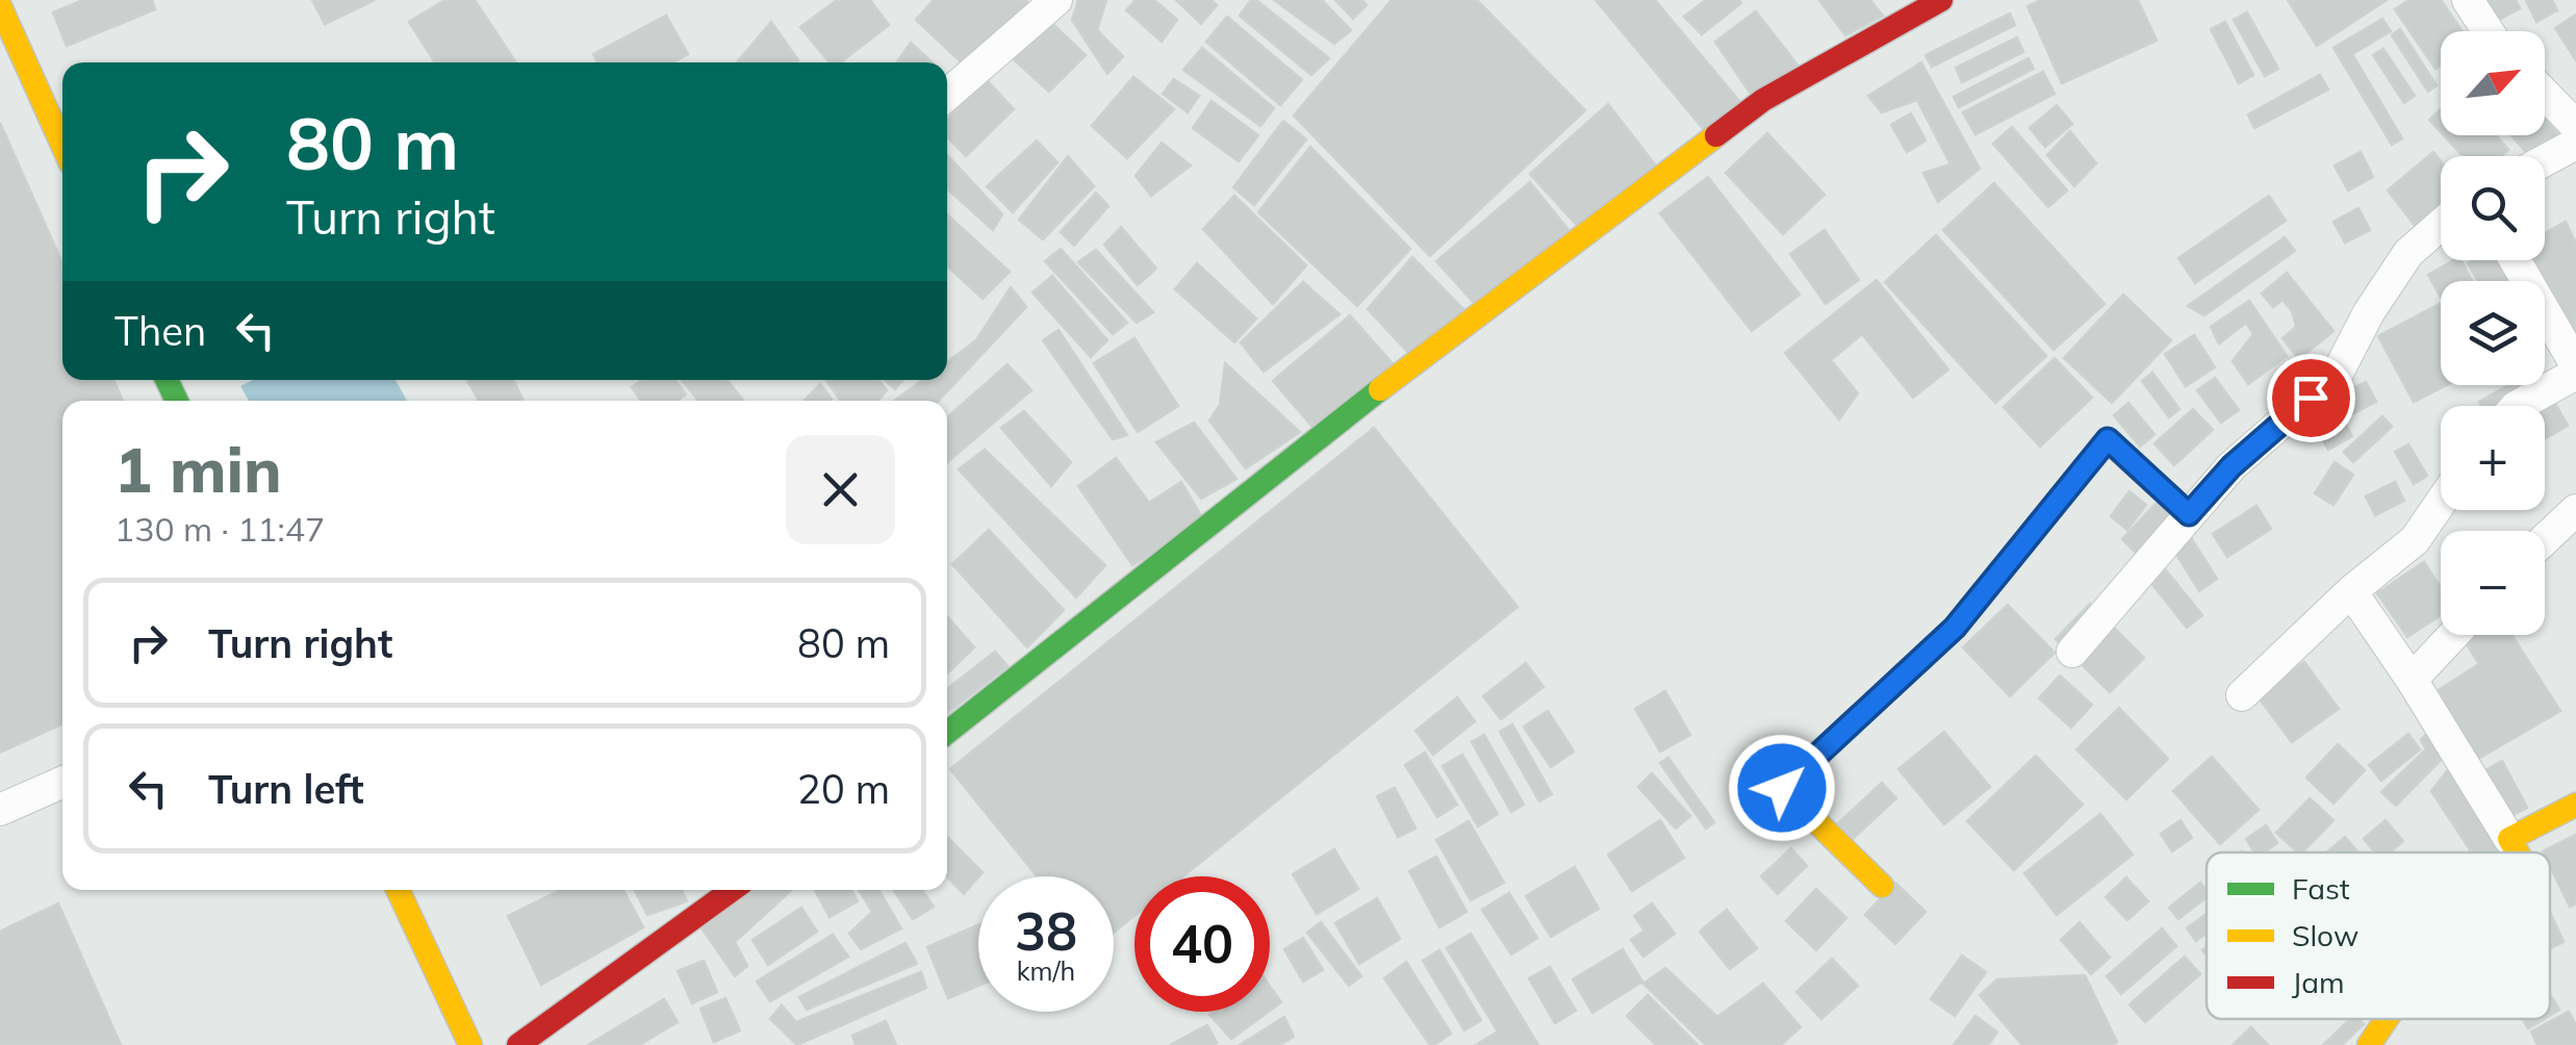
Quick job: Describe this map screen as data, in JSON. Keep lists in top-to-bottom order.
{
  "legend": ["Fast", "Slow", "Jam"],
  "north": "top right",
  "page": {
    "map_buttons": ["+", "−"],
    "turn": ["80 m", "Turn right"],
    "then": "Then",
    "heading": ["1 min", "130 m · 11:47"],
    "list": [
      {
        "name": "Turn right",
        "value": "80 m"
      },
      {
        "name": "Turn left",
        "value": "20 m"
      }
    ],
    "speed": "38 km/h",
    "limit": "40"
  }
}
